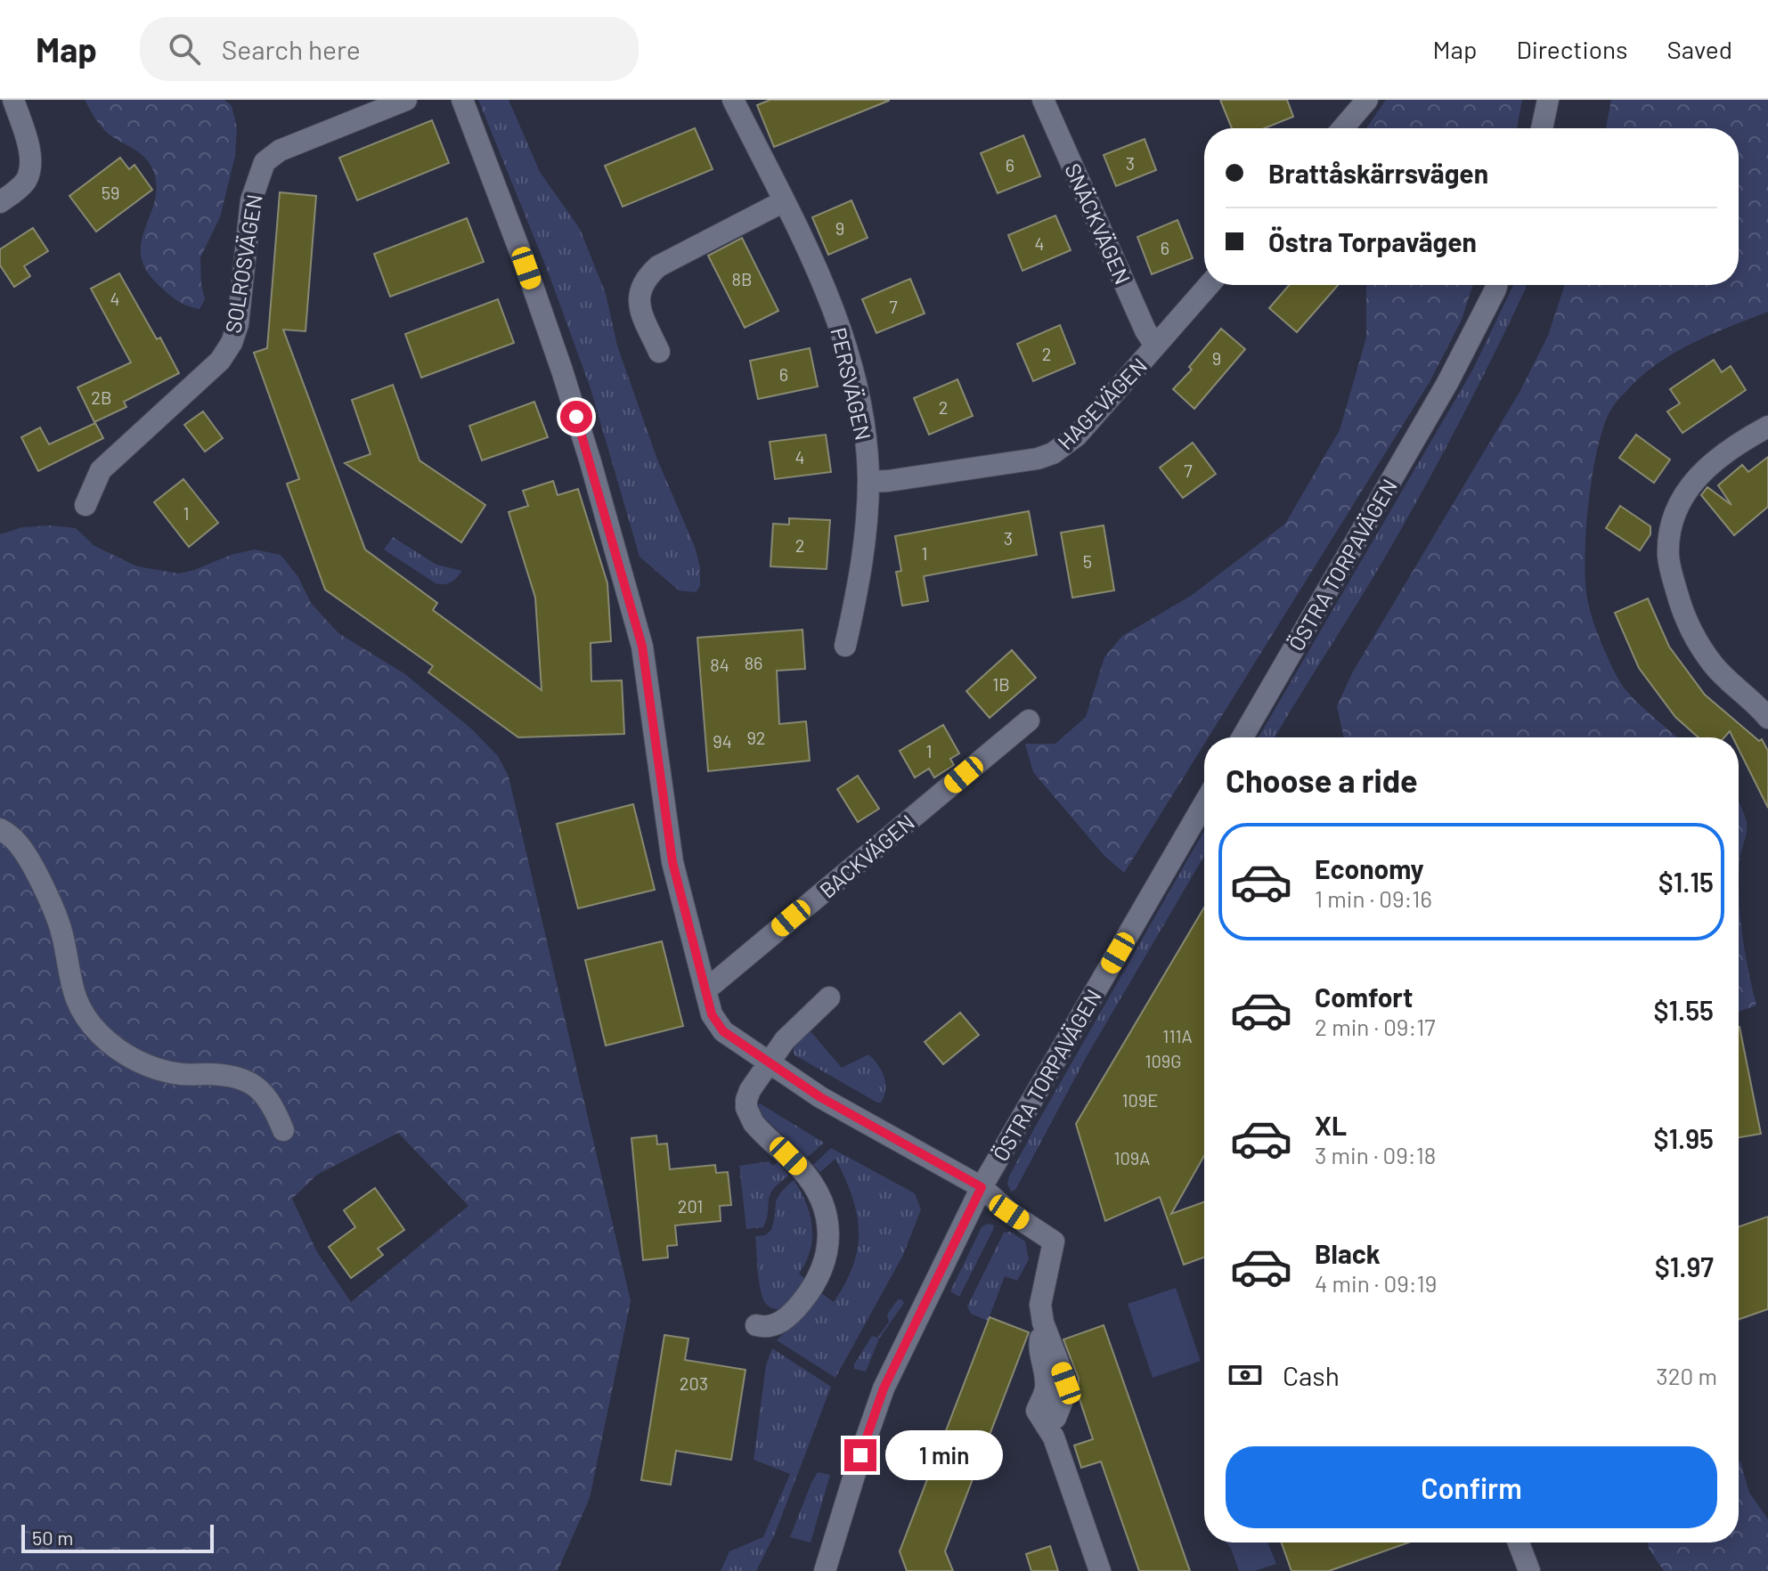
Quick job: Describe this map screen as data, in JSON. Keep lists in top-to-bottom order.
{
  "streets": {
    "street": [
      "SNÄCKVÄGEN",
      "SOLROSVÄGEN",
      "PERSVÄGEN",
      "HAGEVÄGEN",
      "ÖSTRA TORPAVÄGEN",
      "BACKVÄGEN"
    ]
  },
  "crossings": [
    ["SNÄCKVÄGEN", "HAGEVÄGEN"],
    ["PERSVÄGEN", "HAGEVÄGEN"]
  ],
  "house_numbers": [
    "3",
    "6",
    "59",
    "9",
    "4",
    "6",
    "8B",
    "4",
    "7",
    "2",
    "9",
    "6",
    "2B",
    "2",
    "4",
    "7",
    "1",
    "3",
    "2",
    "1",
    "5",
    "86",
    "84",
    "1B",
    "92",
    "94",
    "1",
    "111A",
    "109G",
    "109E",
    "109A",
    "201",
    "203"
  ],
  "scale_bar": "50 m",
  "page": {
    "header": "Map",
    "search": "Search here",
    "nav": ["Map", "Directions", "Saved"],
    "banner": ["Brattåskärrsvägen", "Östra Torpavägen"],
    "heading": "Choose a ride",
    "list": [
      {
        "name": "Economy",
        "note": "1 min · 09:16",
        "value": "$1.15"
      },
      {
        "name": "Comfort",
        "note": "2 min · 09:17",
        "value": "$1.55"
      },
      {
        "name": "XL",
        "note": "3 min · 09:18",
        "value": "$1.95"
      },
      {
        "name": "Black",
        "note": "4 min · 09:19",
        "value": "$1.97"
      }
    ],
    "pay": ["Cash", "320 m"],
    "bubble": "1 min",
    "buttons": "Confirm",
    "scale": "50 m"
  }
}
